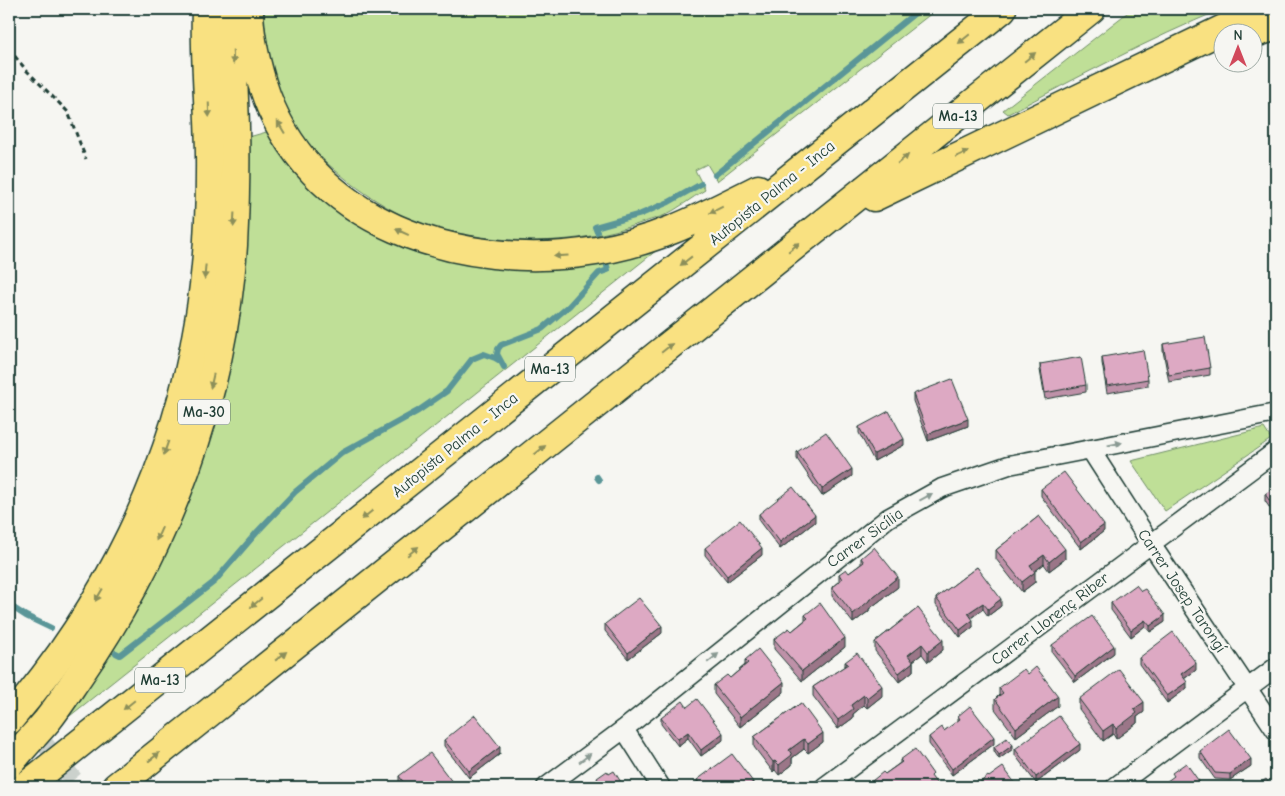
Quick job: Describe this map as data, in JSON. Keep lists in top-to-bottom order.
{
  "streets": {
    "highway": ["Ma-13", "Autopista Palma - Inca", "Ma-30"],
    "street": ["Carrer Sicília", "Carrer Josep Tarongí", "Carrer Llorenç Riber"]
  },
  "crossings": [
    ["Carrer Sicília", "Carrer Josep Tarongí"],
    ["Carrer Josep Tarongí", "Carrer Llorenç Riber"]
  ],
  "one_way": ["Carrer Sicília"],
  "north": "top"
}
